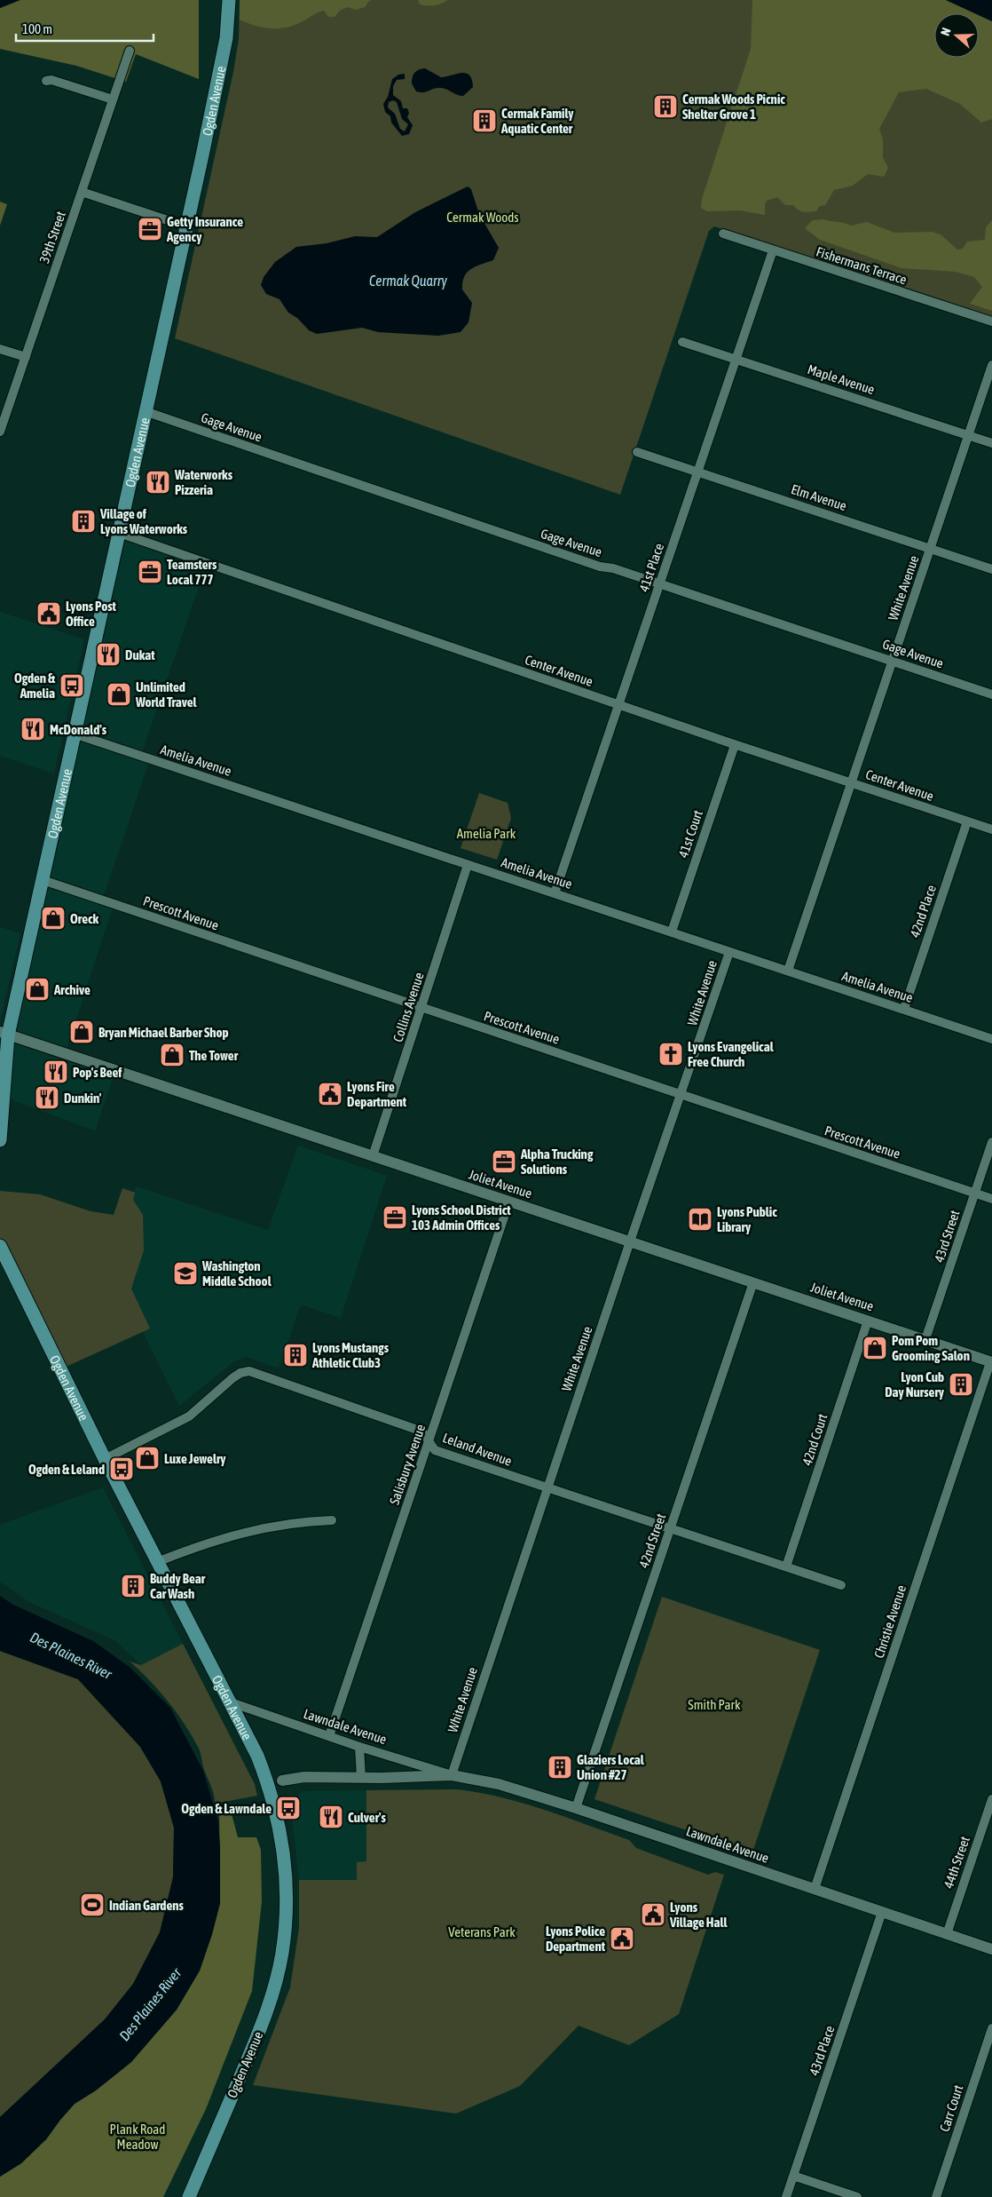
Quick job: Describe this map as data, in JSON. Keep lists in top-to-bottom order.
{
  "streets": {
    "main road": ["Ogden Avenue"],
    "street": [
      "39th Street",
      "Fishermans Terrace",
      "Maple Avenue",
      "Gage Avenue",
      "Elm Avenue",
      "41st Place",
      "White Avenue",
      "Center Avenue",
      "Amelia Avenue",
      "41st Court",
      "42nd Place",
      "Prescott Avenue",
      "Collins Avenue",
      "Joliet Avenue",
      "43rd Street",
      "42nd Court",
      "Leland Avenue",
      "Salisbury Avenue",
      "42nd Street",
      "Christie Avenue",
      "Lawndale Avenue",
      "44th Street",
      "43rd Place",
      "Carr Court"
    ]
  },
  "crossings": [
    ["Ogden Avenue", "Gage Avenue"],
    ["Ogden Avenue", "Center Avenue"],
    ["Ogden Avenue", "Amelia Avenue"],
    ["Ogden Avenue", "Prescott Avenue"],
    ["Ogden Avenue", "Joliet Avenue"],
    ["Ogden Avenue", "Leland Avenue"],
    ["Ogden Avenue", "Lawndale Avenue"],
    ["Fishermans Terrace", "41st Place"],
    ["Maple Avenue", "41st Place"],
    ["Maple Avenue", "White Avenue"],
    ["Gage Avenue", "41st Place"],
    ["Gage Avenue", "White Avenue"],
    ["Elm Avenue", "41st Place"],
    ["Elm Avenue", "White Avenue"],
    ["41st Place", "Center Avenue"],
    ["41st Place", "Amelia Avenue"],
    ["White Avenue", "Center Avenue"],
    ["White Avenue", "Amelia Avenue"],
    ["White Avenue", "Prescott Avenue"],
    ["White Avenue", "Joliet Avenue"],
    ["White Avenue", "Leland Avenue"],
    ["White Avenue", "Lawndale Avenue"],
    ["Center Avenue", "41st Court"],
    ["Center Avenue", "42nd Place"],
    ["Amelia Avenue", "41st Court"],
    ["Amelia Avenue", "42nd Place"],
    ["Amelia Avenue", "Collins Avenue"],
    ["Prescott Avenue", "Collins Avenue"],
    ["Prescott Avenue", "43rd Street"],
    ["Collins Avenue", "Joliet Avenue"],
    ["Joliet Avenue", "43rd Street"],
    ["Joliet Avenue", "42nd Court"],
    ["Joliet Avenue", "Salisbury Avenue"],
    ["Joliet Avenue", "42nd Street"],
    ["Joliet Avenue", "Christie Avenue"],
    ["42nd Court", "Leland Avenue"],
    ["Leland Avenue", "Salisbury Avenue"],
    ["Leland Avenue", "42nd Street"],
    ["Salisbury Avenue", "Lawndale Avenue"],
    ["42nd Street", "Lawndale Avenue"],
    ["Christie Avenue", "Lawndale Avenue"],
    ["Lawndale Avenue", "44th Street"],
    ["Lawndale Avenue", "43rd Place"]
  ],
  "water": ["Cermak Quarry", "Des Plaines River"],
  "parks": [
    "Cermak Woods",
    "Amelia Park",
    "Smith Park",
    "Veterans Park",
    "Plank Road Meadow"
  ],
  "places": {
    "building": [
      "Cermak Woods Picnic Shelter Grove 1",
      "Cermak Family Aquatic Center",
      "Village of Lyons Waterworks",
      "Lyons Mustangs Athletic Club3",
      "Lyon Cub Day Nursery",
      "Buddy Bear Car Wash",
      "Glaziers Local Union #27"
    ],
    "office": [
      "Getty Insurance Agency",
      "Teamsters Local 777",
      "Alpha Trucking Solutions",
      "Lyons School District 103 Admin Offices"
    ],
    "restaurant": [
      "Waterworks Pizzeria",
      "Dukat",
      "McDonald's",
      "Pop's Beef",
      "Dunkin'",
      "Culver's"
    ],
    "public building": [
      "Lyons Post Office",
      "Lyons Fire Department",
      "Lyons Village Hall",
      "Lyons Police Department"
    ],
    "bus stop": ["Ogden & Amelia", "Ogden & Leland", "Ogden & Lawndale"],
    "shop": [
      "Unlimited World Travel",
      "Oreck",
      "Archive",
      "Bryan Michael Barber Shop",
      "The Tower",
      "Pom Pom Grooming Salon",
      "Luxe Jewelry"
    ],
    "church": ["Lyons Evangelical Free Church"],
    "library": ["Lyons Public Library"],
    "school or university": ["Washington Middle School"],
    "sports": ["Indian Gardens"]
  },
  "scale_bar": "100 m",
  "north": "left"
}
